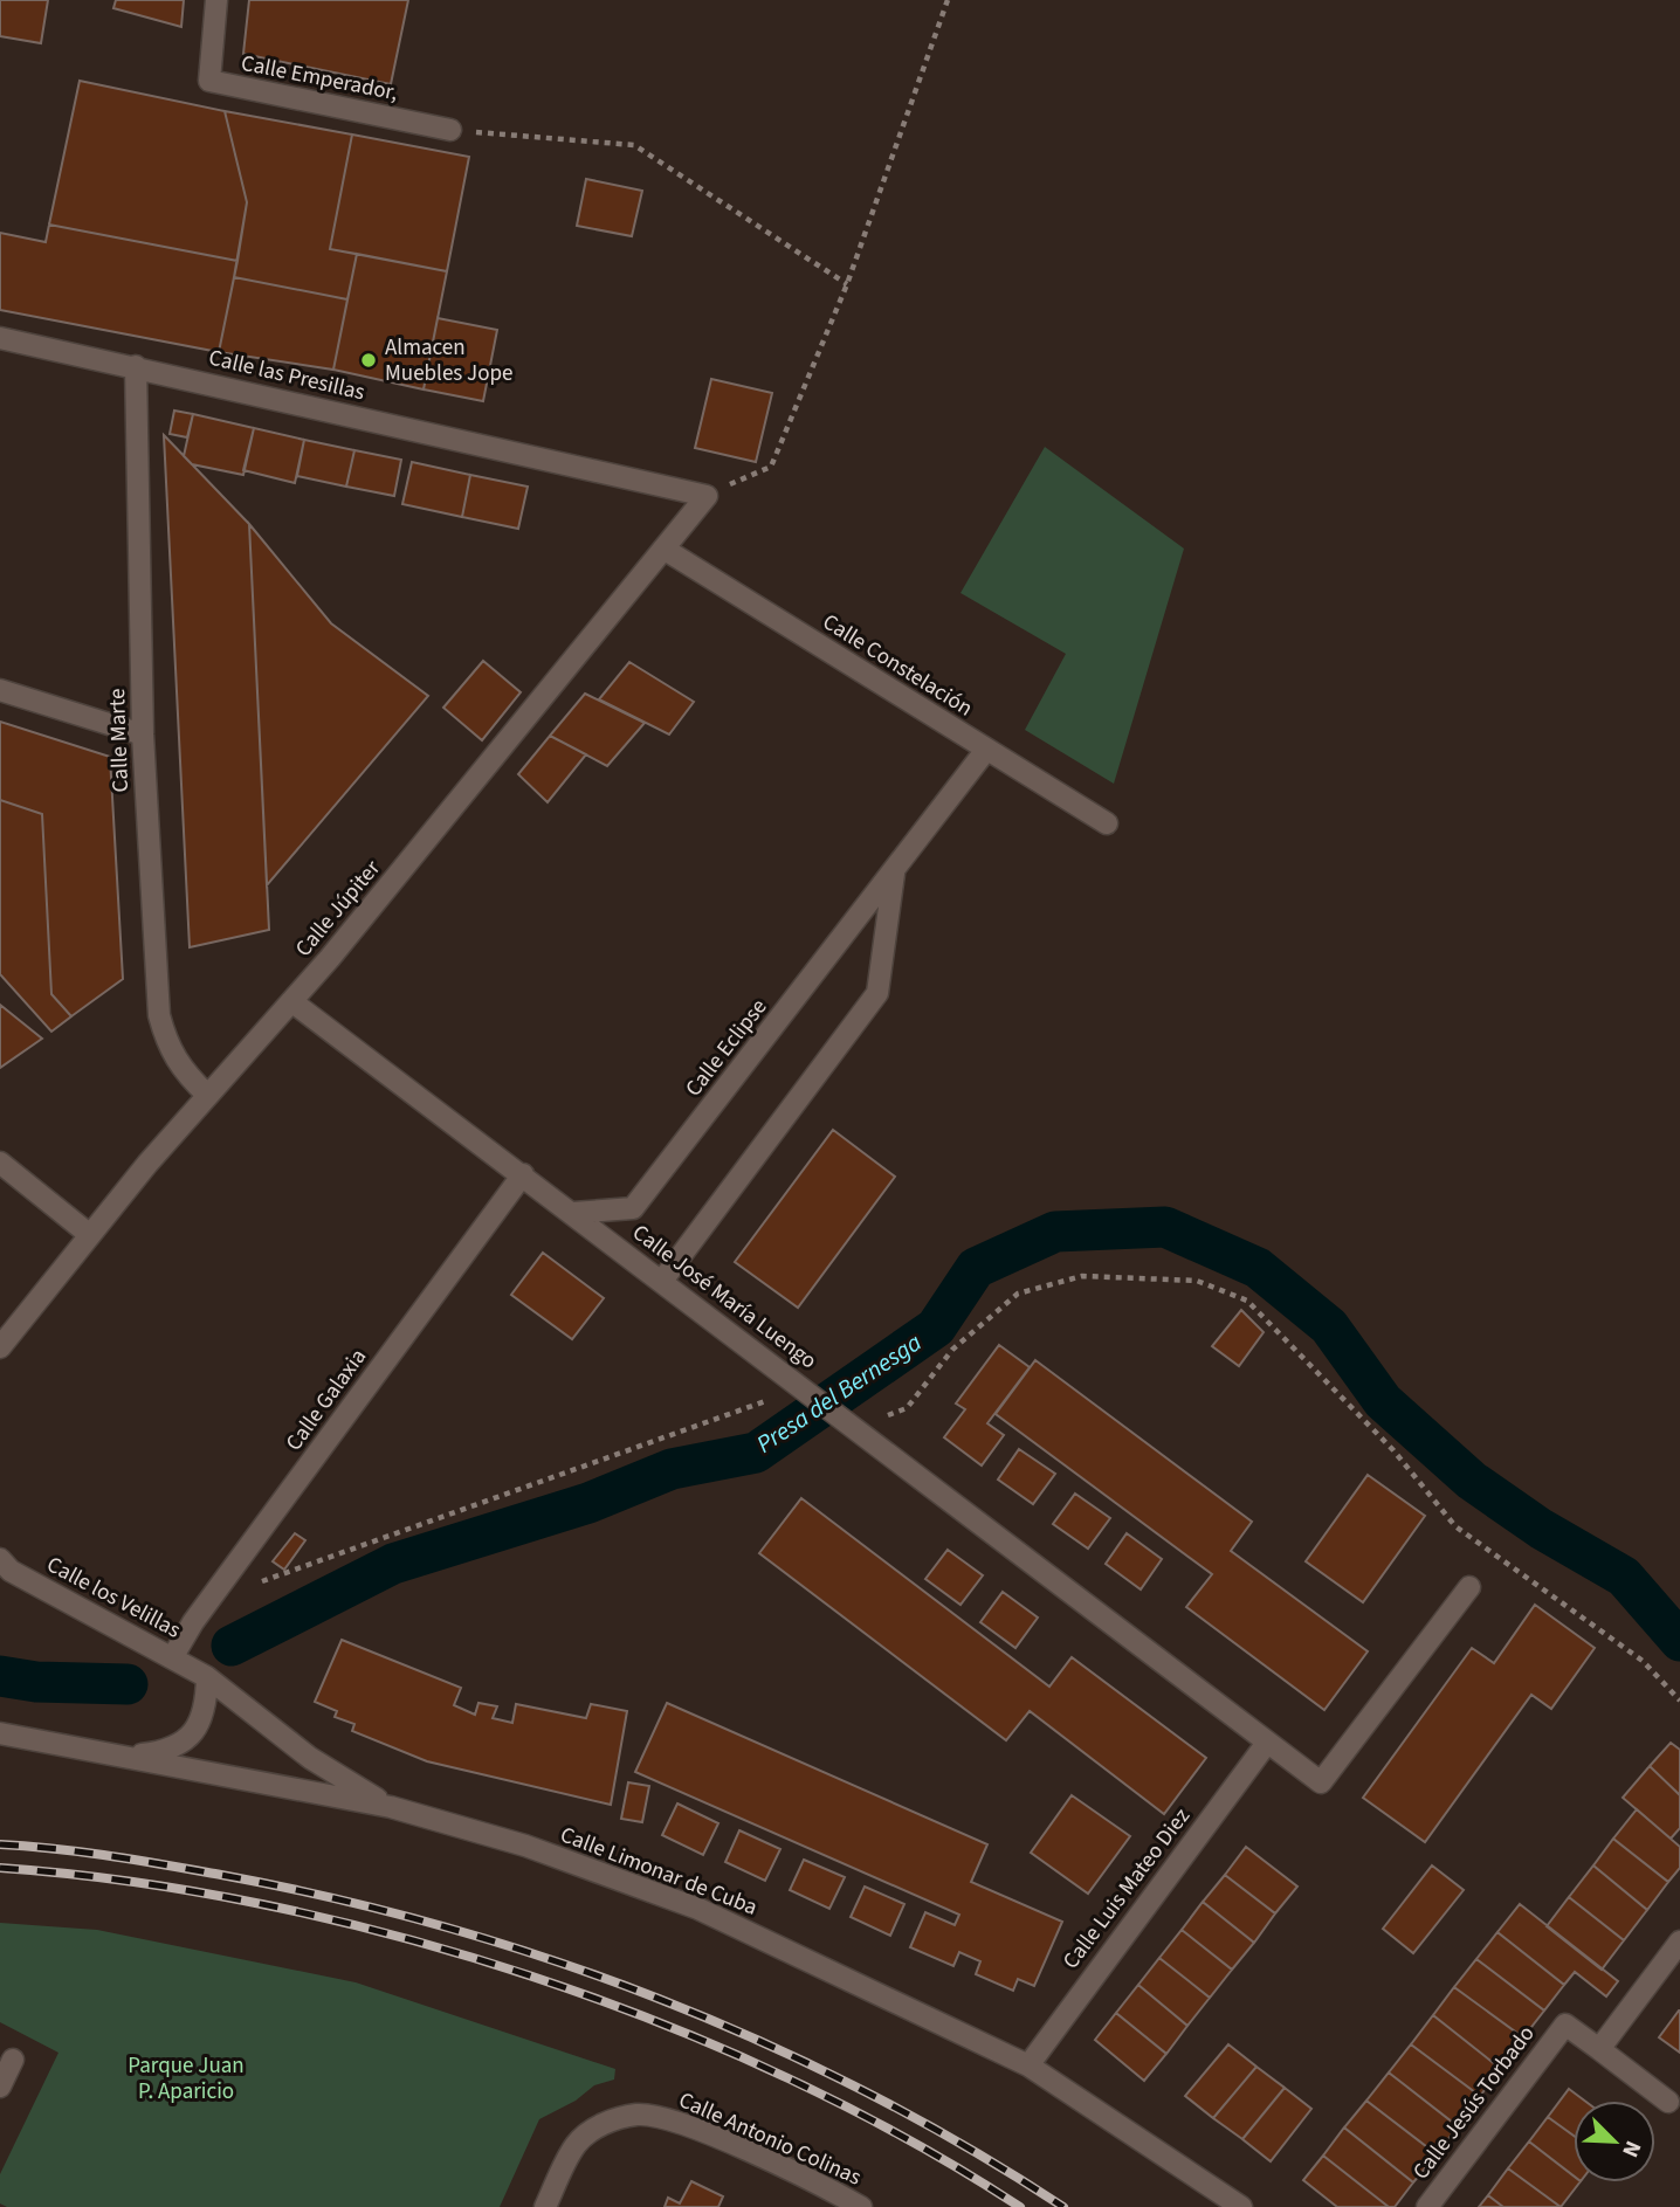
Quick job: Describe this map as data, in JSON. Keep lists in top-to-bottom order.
{
  "streets": {
    "street": [
      "Calle Emperador,",
      "Calle las Presillas",
      "Calle Constelación",
      "Calle Marte",
      "Calle Júpiter",
      "Calle Eclipse",
      "Calle José María Luengo",
      "Calle Galaxia",
      "Calle los Velillas",
      "Calle Limonar de Cuba",
      "Calle Luis Mateo Diez",
      "Calle Jesús Torbado",
      "Calle Antonio Colinas"
    ]
  },
  "crossings": [
    ["Calle las Presillas", "Calle Marte"],
    ["Calle las Presillas", "Calle Júpiter"],
    ["Calle Constelación", "Calle Júpiter"],
    ["Calle Constelación", "Calle Eclipse"],
    ["Calle Marte", "Calle Júpiter"],
    ["Calle Júpiter", "Calle José María Luengo"],
    ["Calle Eclipse", "Calle José María Luengo"],
    ["Calle José María Luengo", "Calle Galaxia"],
    ["Calle José María Luengo", "Calle Luis Mateo Diez"],
    ["Calle Galaxia", "Calle los Velillas"],
    ["Calle los Velillas", "Calle Limonar de Cuba"],
    ["Calle Limonar de Cuba", "Calle Luis Mateo Diez"]
  ],
  "water": ["Presa del Bernesga"],
  "parks": ["Parque Juan P. Aparicio"],
  "places": ["Almacen Muebles Jope"],
  "north": "bottom right"
}
